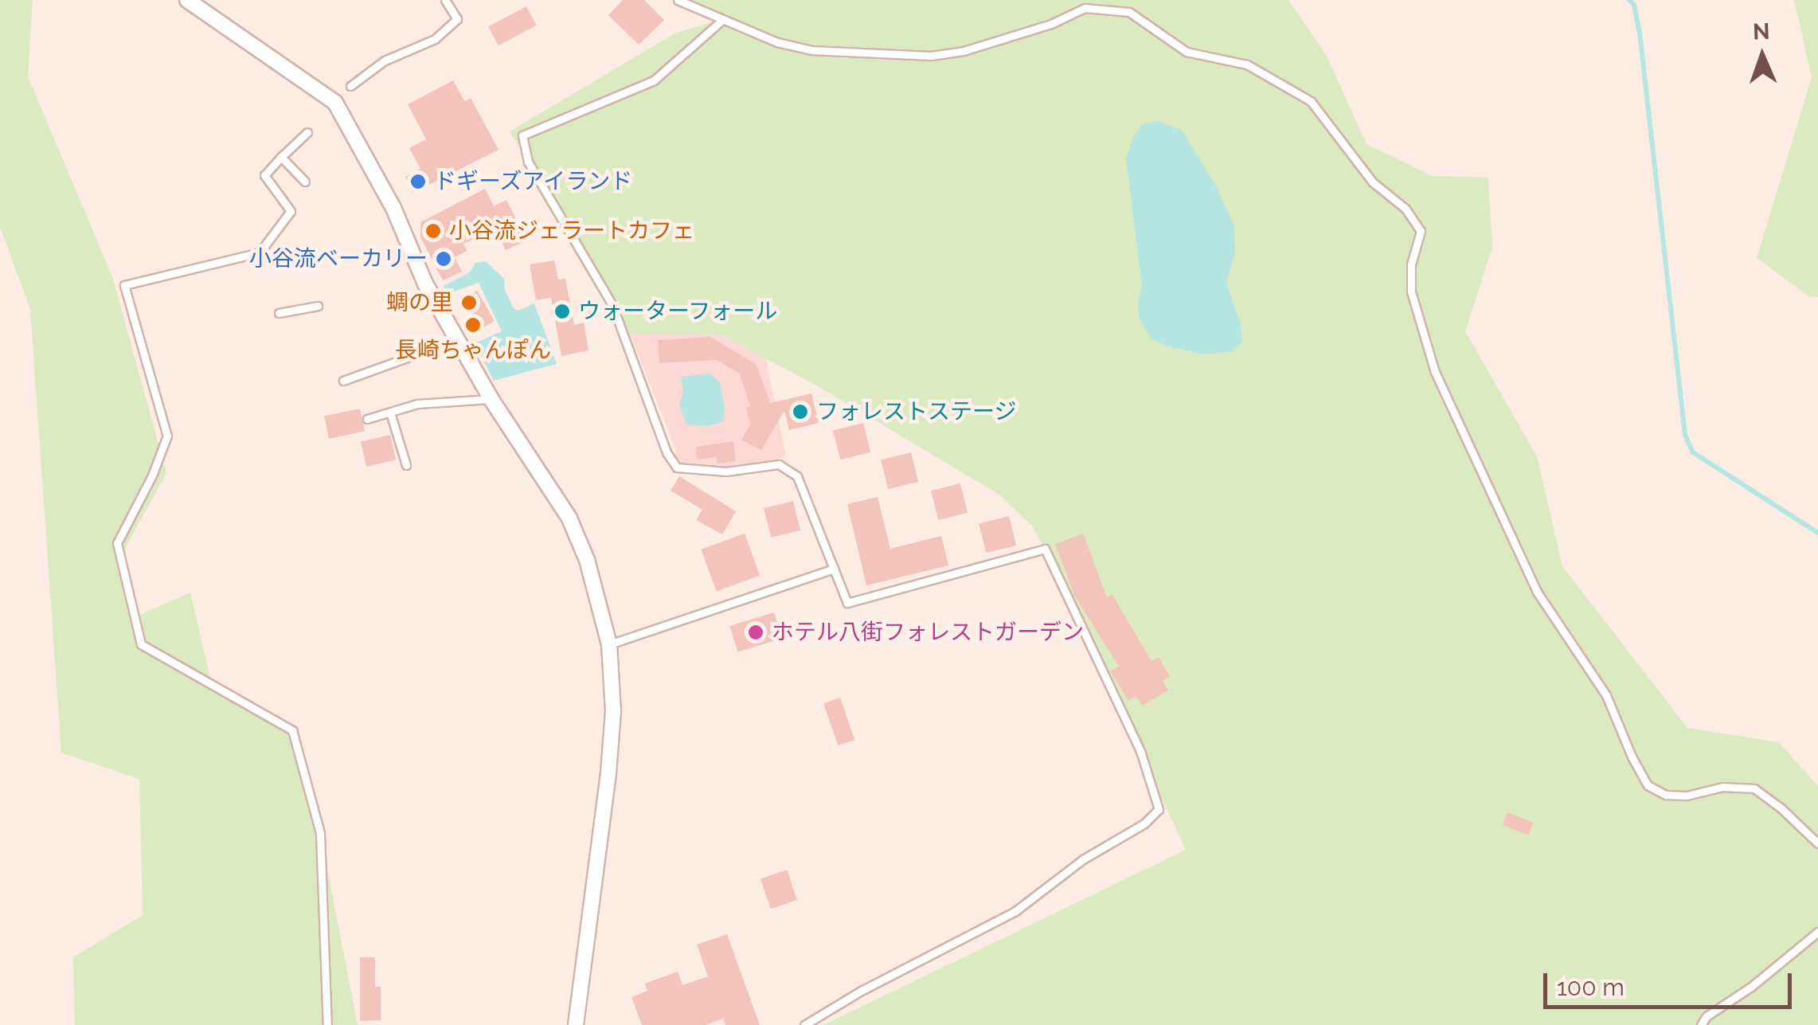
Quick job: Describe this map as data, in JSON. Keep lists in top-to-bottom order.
{
  "places": [
    "ドギーズアイランド",
    "小谷流ジェラートカフェ",
    "小谷流ベーカリー",
    "蜩の里",
    "ウォーターフォール",
    "長崎ちゃんぽん",
    "フォレストステージ",
    "ホテル八街フォレストガーデン"
  ],
  "scale_bar": "100 m",
  "north": "top"
}
